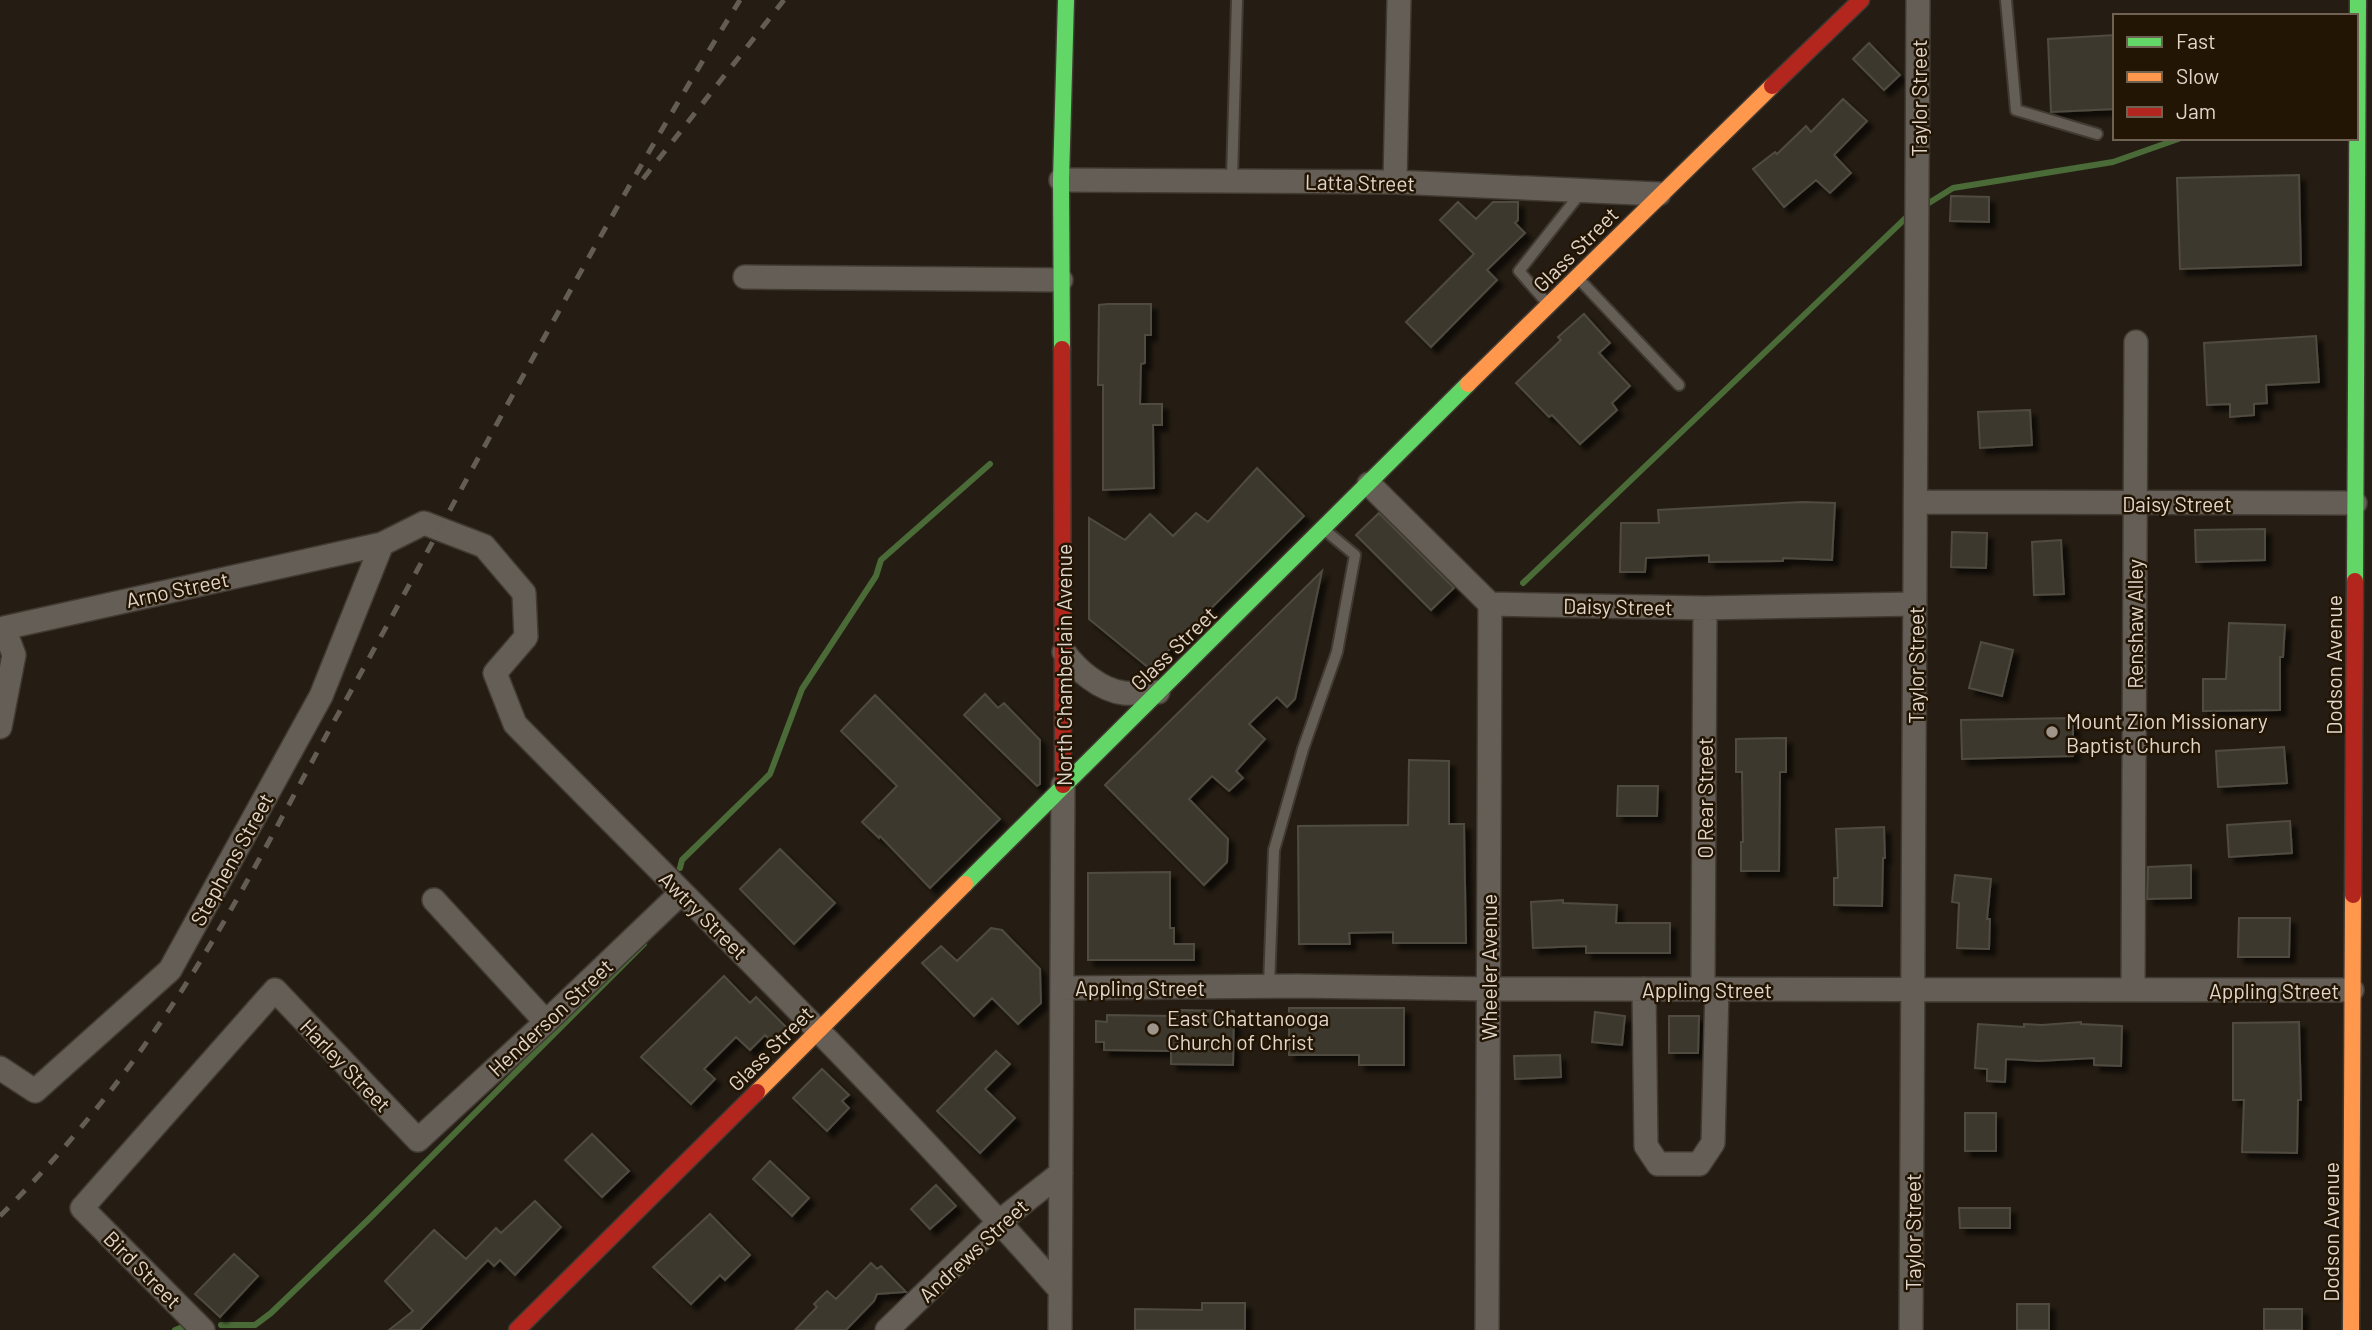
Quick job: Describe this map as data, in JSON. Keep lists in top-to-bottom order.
{
  "streets": {
    "street": [
      "Taylor Street",
      "Latta Street",
      "Glass Street",
      "Daisy Street",
      "Arno Street",
      "Renshaw Alley",
      "North Chamberlain Avenue",
      "Dodson Avenue",
      "O Rear Street",
      "Stephens Street",
      "Awtry Street",
      "Wheeler Avenue",
      "Appling Street",
      "Henderson Street",
      "Harley Street",
      "Andrews Street",
      "Bird Street"
    ]
  },
  "crossings": [
    ["Taylor Street", "Daisy Street"],
    ["Taylor Street", "Appling Street"],
    ["Latta Street", "Glass Street"],
    ["Latta Street", "North Chamberlain Avenue"],
    ["Glass Street", "North Chamberlain Avenue"],
    ["Glass Street", "Awtry Street"],
    ["Daisy Street", "Renshaw Alley"],
    ["Daisy Street", "Dodson Avenue"],
    ["Daisy Street", "O Rear Street"],
    ["Daisy Street", "Wheeler Avenue"],
    ["Arno Street", "Stephens Street"],
    ["Arno Street", "Awtry Street"],
    ["Renshaw Alley", "Appling Street"],
    ["North Chamberlain Avenue", "Awtry Street"],
    ["North Chamberlain Avenue", "Appling Street"],
    ["North Chamberlain Avenue", "Andrews Street"],
    ["Dodson Avenue", "Appling Street"],
    ["O Rear Street", "Appling Street"],
    ["Awtry Street", "Henderson Street"],
    ["Awtry Street", "Andrews Street"],
    ["Wheeler Avenue", "Appling Street"],
    ["Henderson Street", "Harley Street"],
    ["Harley Street", "Bird Street"]
  ],
  "places": ["Mount Zion Missionary Baptist Church", "East Chattanooga Church of Christ"],
  "legend": ["Fast", "Slow", "Jam"]
}
